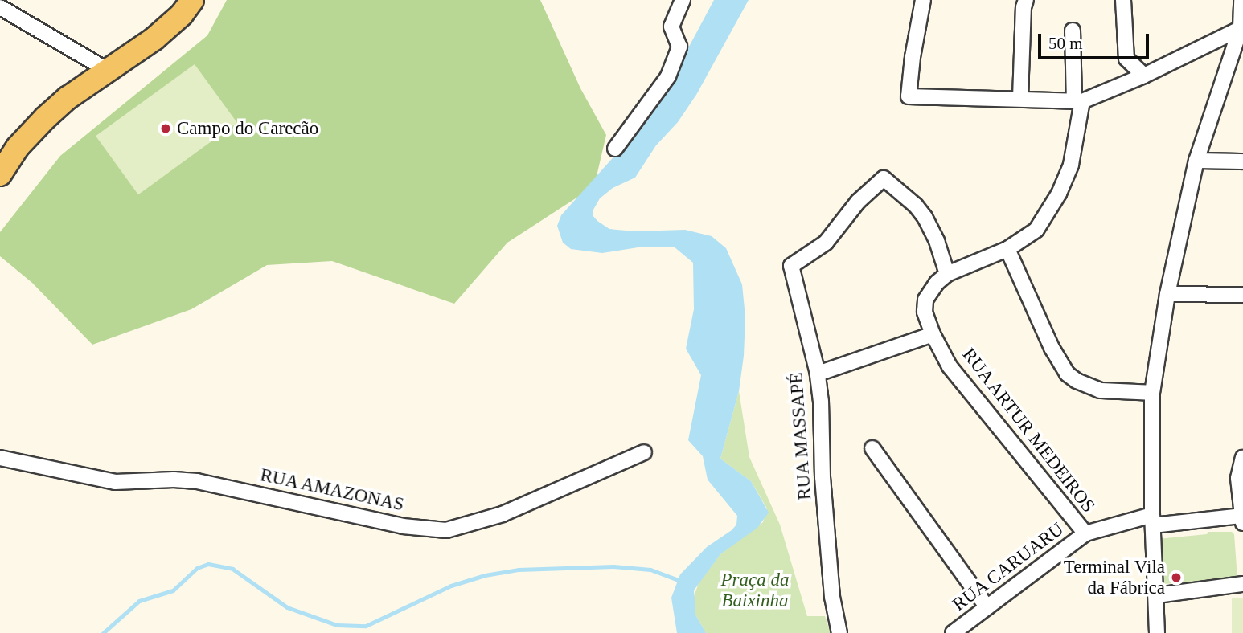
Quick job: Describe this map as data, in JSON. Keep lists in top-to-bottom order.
{
  "streets": {
    "street": [
      "RUA ARTUR MEDEIROS",
      "RUA MASSAPÉ",
      "RUA AMAZONAS",
      "RUA CARUARU"
    ]
  },
  "crossings": [
    ["RUA ARTUR MEDEIROS", "RUA MASSAPÉ"],
    ["RUA ARTUR MEDEIROS", "RUA CARUARU"]
  ],
  "parks": ["Praça da Baixinha"],
  "places": ["Campo do Carecão", "Terminal Vila da Fábrica"],
  "scale_bar": "50 m"
}
